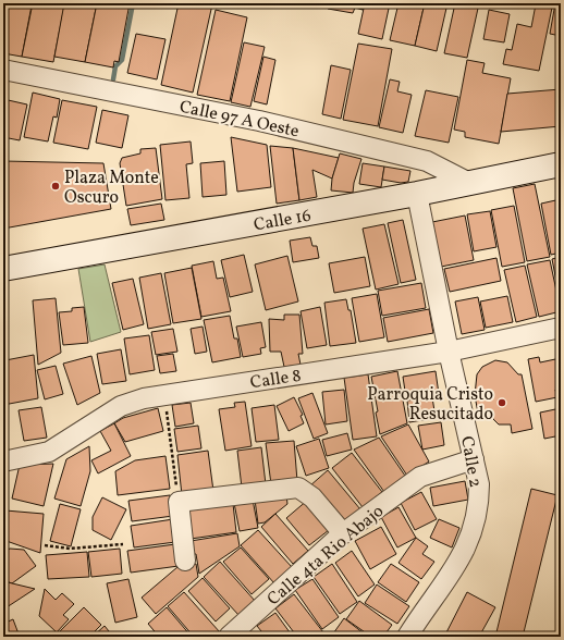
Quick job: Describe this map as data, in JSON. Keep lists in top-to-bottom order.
{
  "streets": {
    "main road": ["Calle 16"],
    "street": [
      "Calle 97 A Oeste",
      "Calle 8",
      "Calle 2",
      "Calle 4ta Rio Abajo"
    ]
  },
  "crossings": [
    ["Calle 97 A Oeste", "Calle 16"],
    ["Calle 16", "Calle 2"],
    ["Calle 8", "Calle 2"],
    ["Calle 2", "Calle 4ta Rio Abajo"]
  ],
  "places": ["Plaza Monte Oscuro", "Parroquia Cristo Resucitado"]
}
